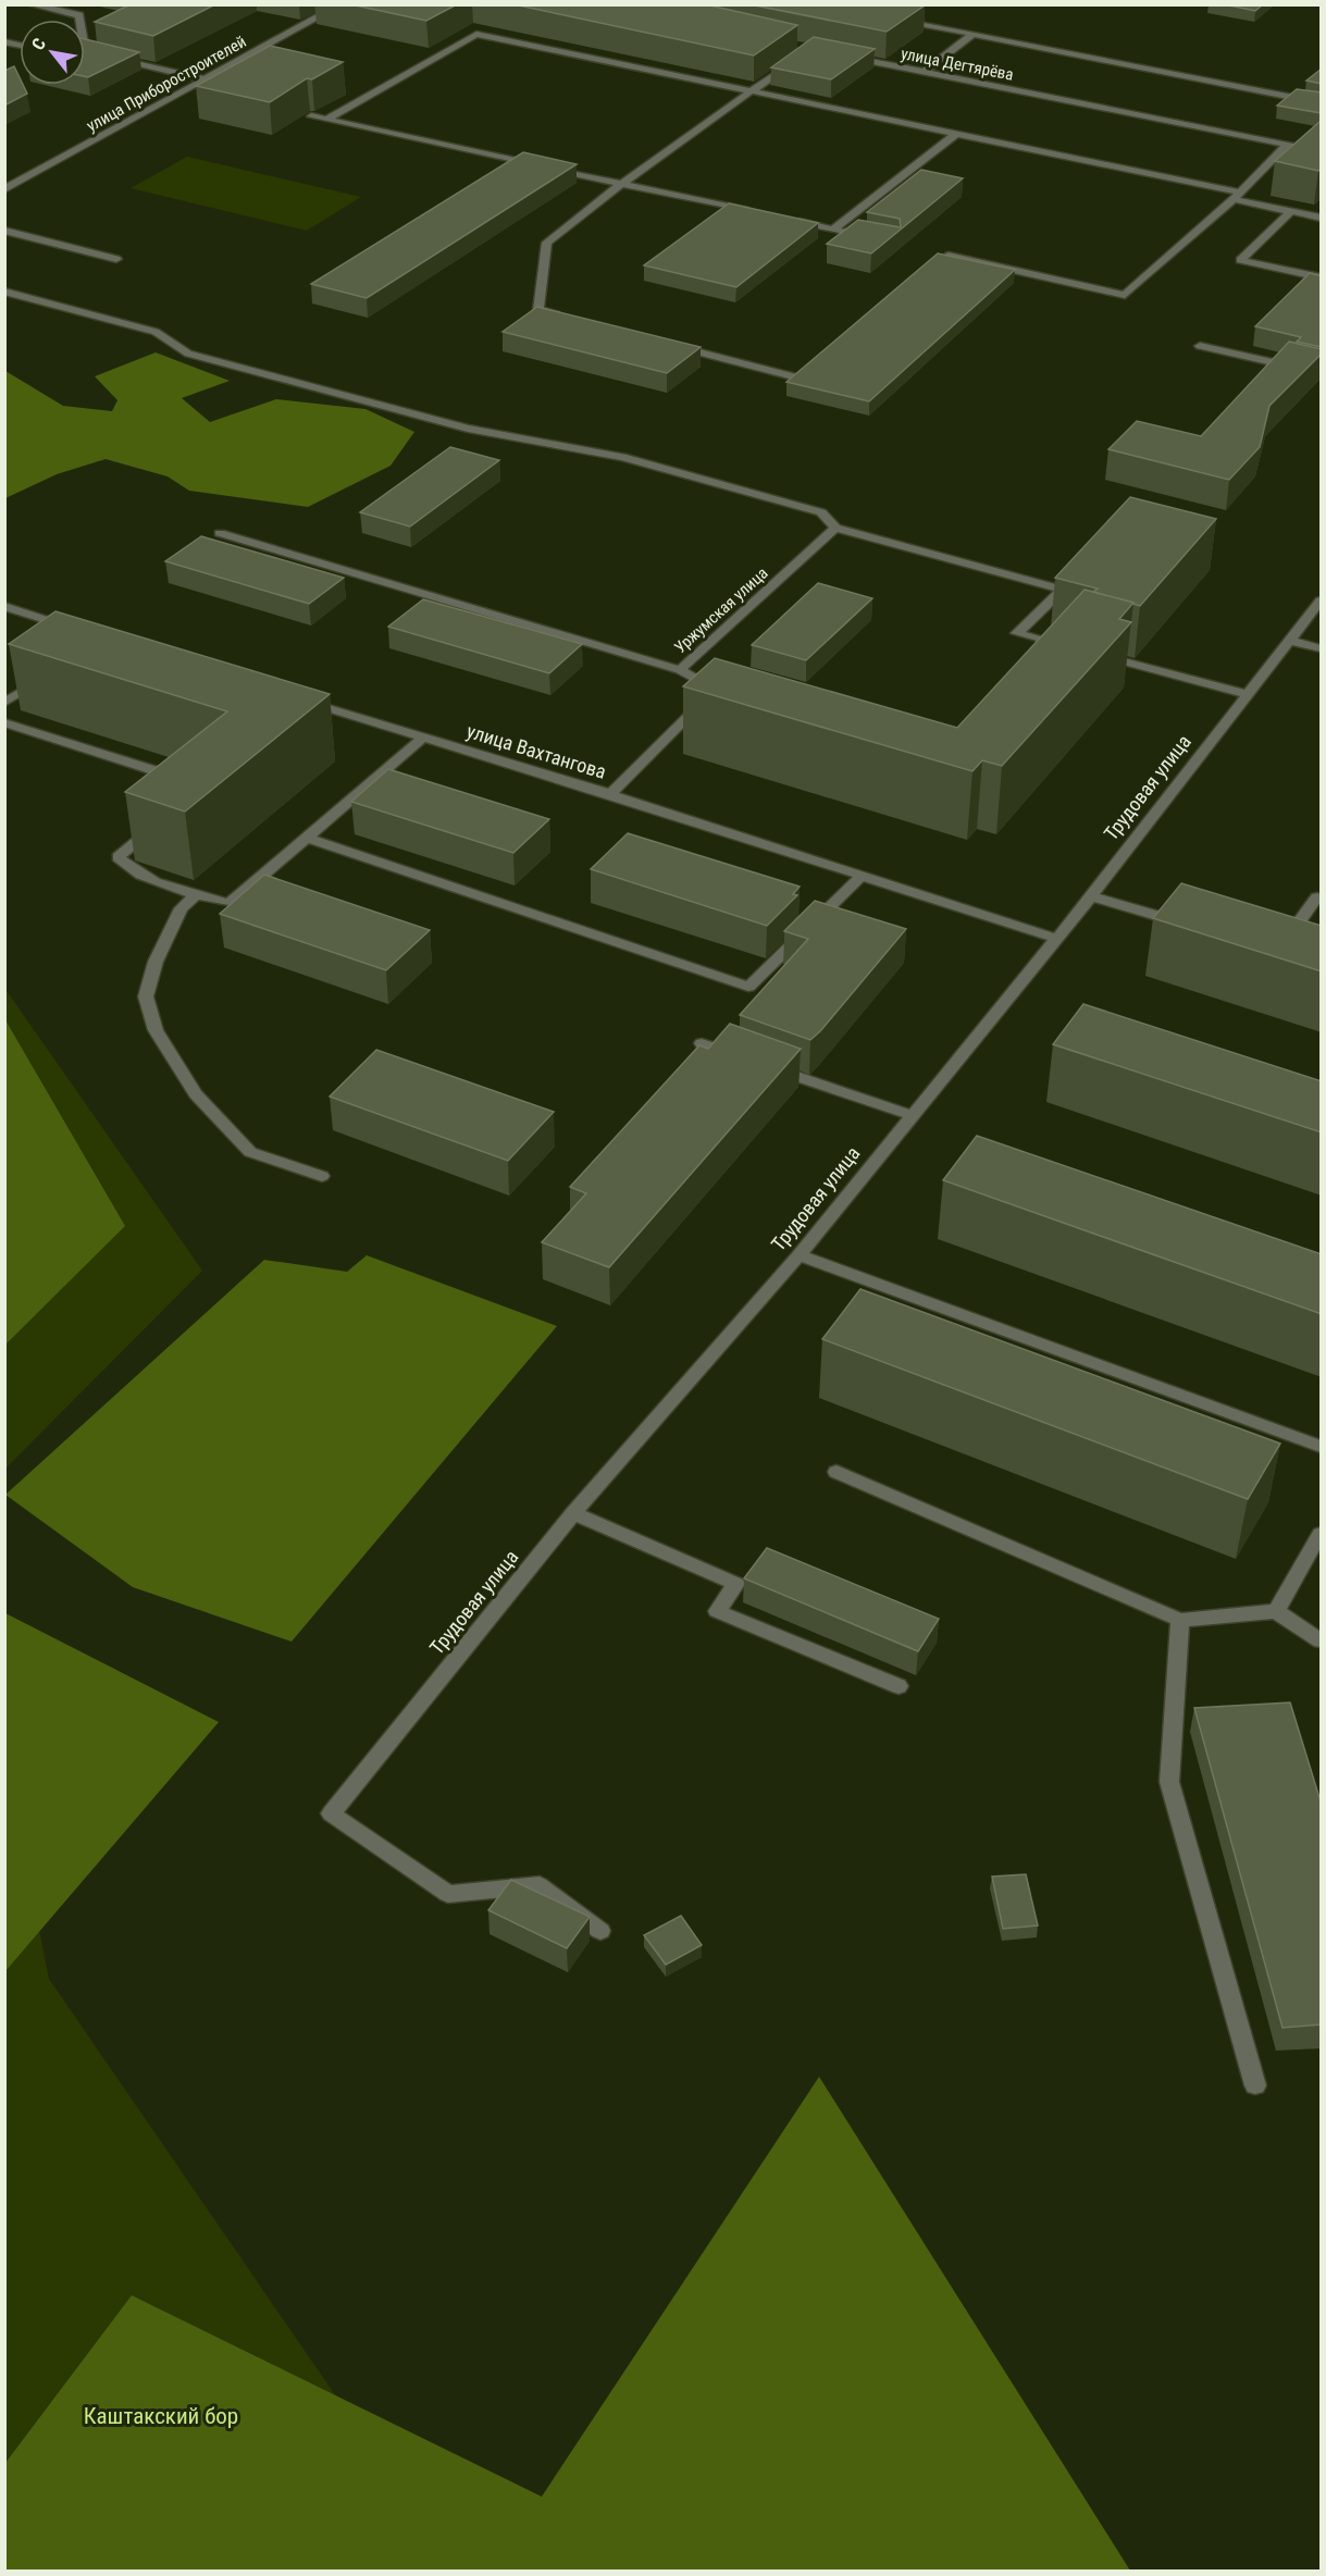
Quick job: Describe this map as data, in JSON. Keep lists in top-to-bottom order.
{
  "streets": {
    "street": [
      "улица Дегтярёва",
      "улица Приборостроителей",
      "Уржумская улица",
      "улица Вахтангова",
      "Трудовая улица"
    ]
  },
  "crossings": [
    ["Уржумская улица", "улица Вахтангова"],
    ["улица Вахтангова", "Трудовая улица"]
  ],
  "parks": ["Каштакский бор"],
  "north": "top left"
}
